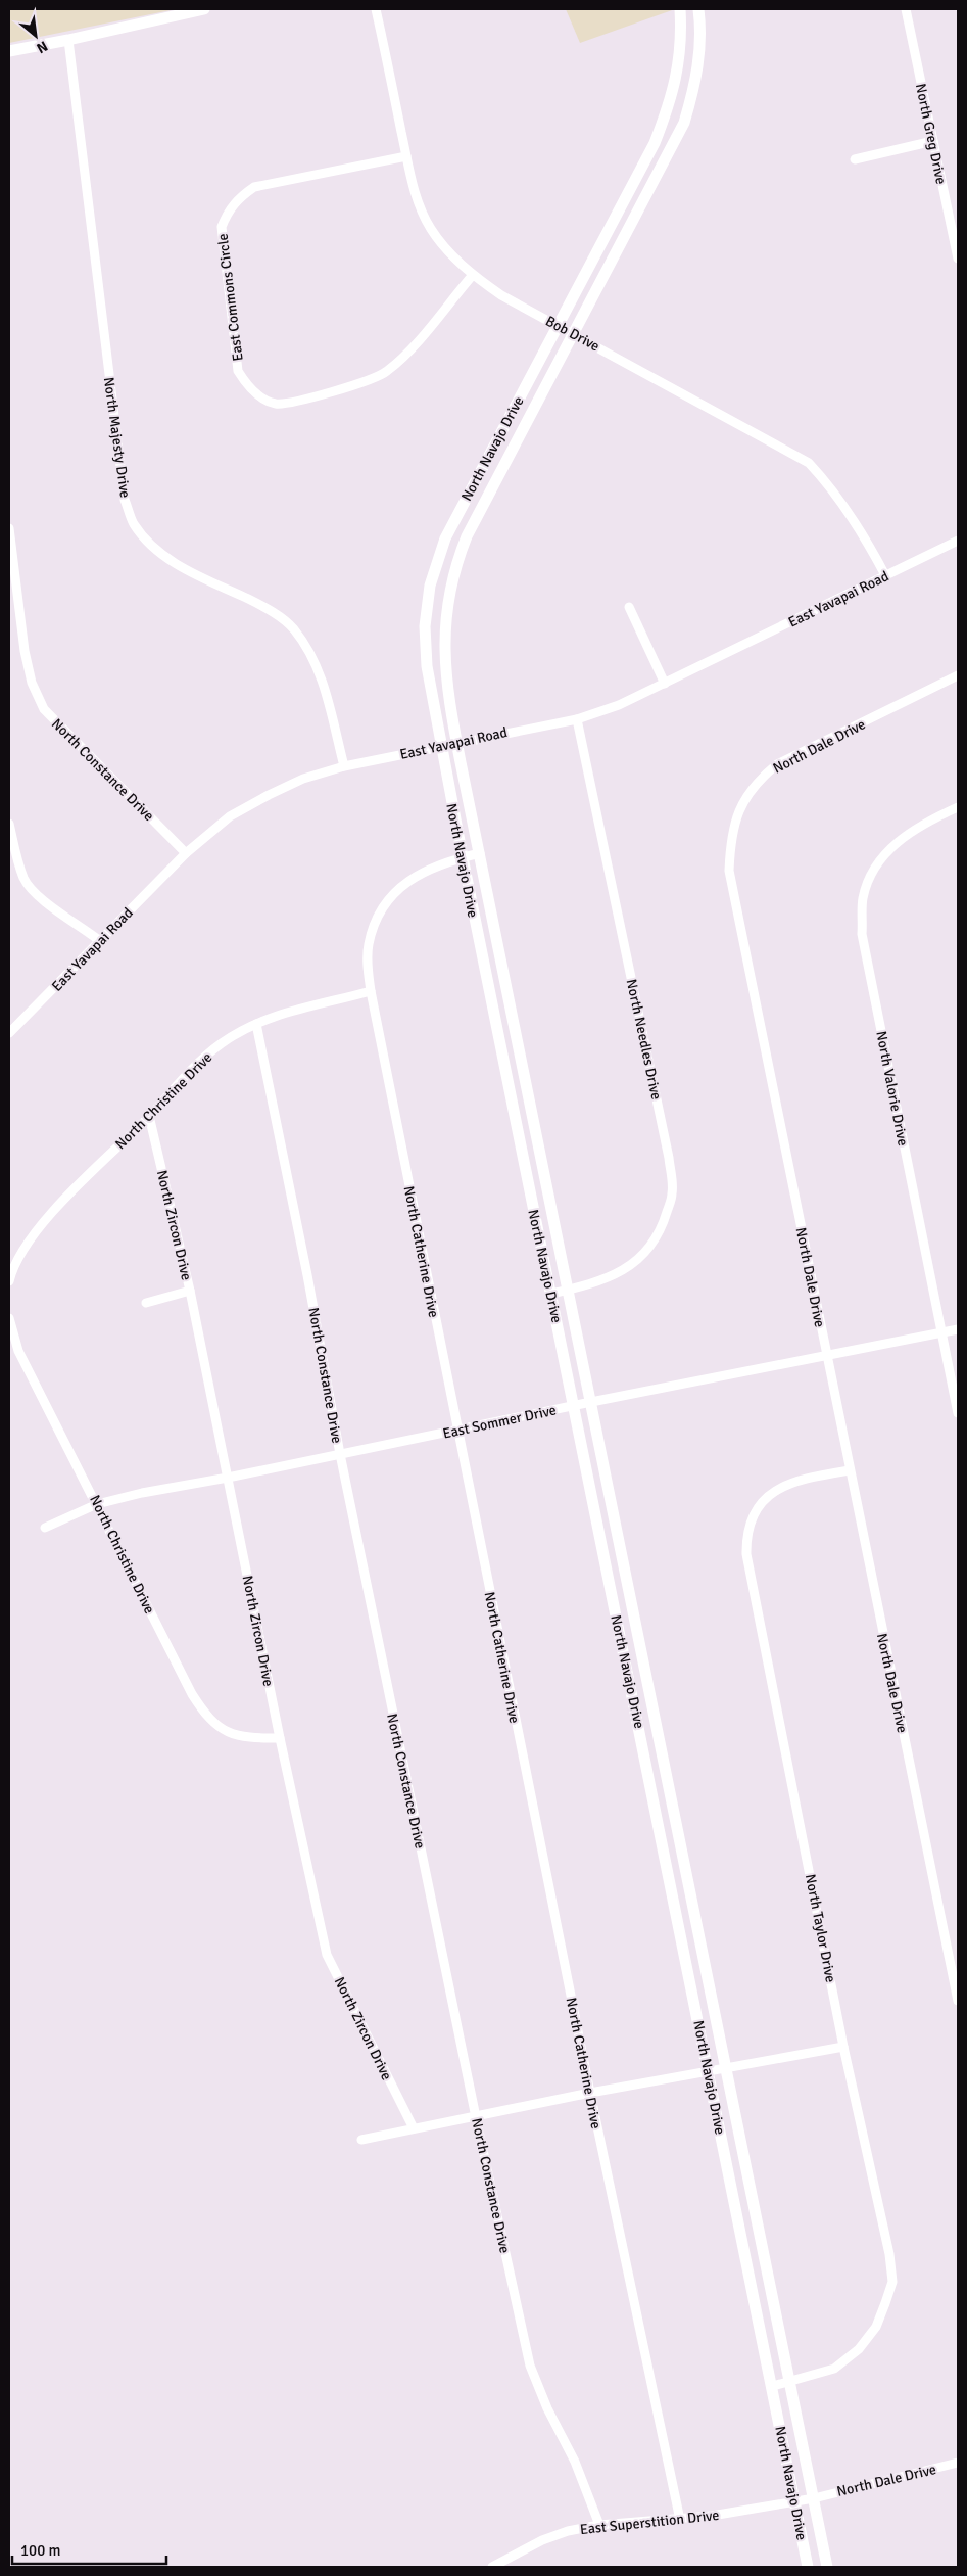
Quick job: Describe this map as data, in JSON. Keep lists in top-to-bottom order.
{
  "streets": {
    "street": [
      "North Greg Drive",
      "East Commons Circle",
      "Bob Drive",
      "North Majesty Drive",
      "North Navajo Drive",
      "East Yavapai Road",
      "North Dale Drive",
      "North Constance Drive",
      "North Needles Drive",
      "North Valorie Drive",
      "North Christine Drive",
      "North Zircon Drive",
      "North Catherine Drive",
      "East Sommer Drive",
      "North Taylor Drive",
      "East Superstition Drive"
    ]
  },
  "crossings": [
    ["East Commons Circle", "Bob Drive"],
    ["Bob Drive", "North Navajo Drive"],
    ["Bob Drive", "East Yavapai Road"],
    ["North Majesty Drive", "East Yavapai Road"],
    ["North Navajo Drive", "East Yavapai Road"],
    ["North Navajo Drive", "North Dale Drive"],
    ["North Navajo Drive", "North Needles Drive"],
    ["North Navajo Drive", "North Catherine Drive"],
    ["North Navajo Drive", "East Sommer Drive"],
    ["North Navajo Drive", "North Taylor Drive"],
    ["North Navajo Drive", "East Superstition Drive"],
    ["East Yavapai Road", "North Constance Drive"],
    ["East Yavapai Road", "North Needles Drive"],
    ["North Dale Drive", "East Sommer Drive"],
    ["North Dale Drive", "North Taylor Drive"],
    ["North Dale Drive", "East Superstition Drive"],
    ["North Constance Drive", "North Christine Drive"],
    ["North Constance Drive", "East Sommer Drive"],
    ["North Constance Drive", "East Superstition Drive"],
    ["North Valorie Drive", "East Sommer Drive"],
    ["North Christine Drive", "North Zircon Drive"],
    ["North Christine Drive", "North Catherine Drive"],
    ["North Christine Drive", "East Sommer Drive"],
    ["North Zircon Drive", "East Sommer Drive"],
    ["North Catherine Drive", "East Sommer Drive"],
    ["North Catherine Drive", "East Superstition Drive"]
  ],
  "scale_bar": "100 m",
  "north": "bottom right"
}
